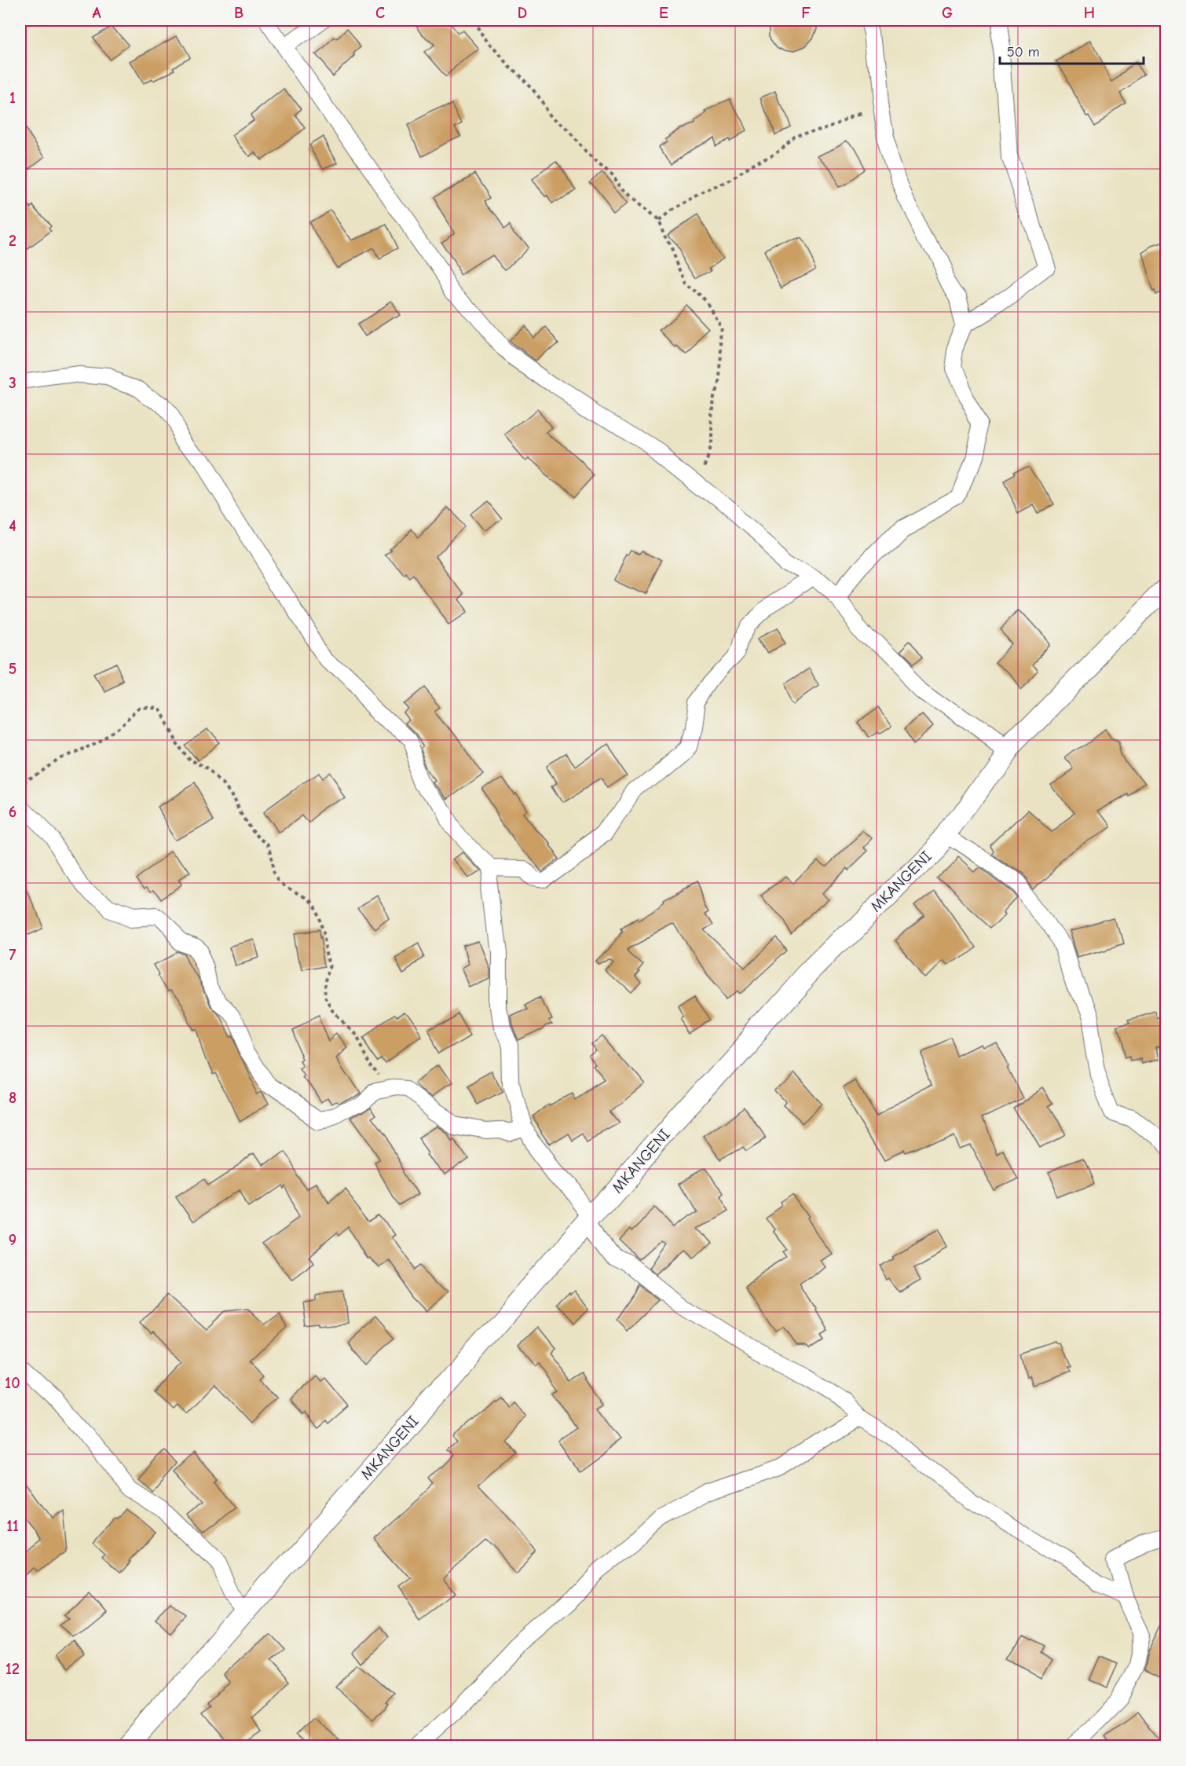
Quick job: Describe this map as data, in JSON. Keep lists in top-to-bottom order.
{
  "streets": {
    "street": ["MKANGENI"]
  },
  "scale_bar": "50 m",
  "grid": {
    "columns": [
      "A",
      "B",
      "C",
      "D",
      "E",
      "F",
      "G",
      "H"
    ],
    "rows": [
      "1",
      "2",
      "3",
      "4",
      "5",
      "6",
      "7",
      "8",
      "9",
      "10",
      "11",
      "12"
    ]
  }
}
